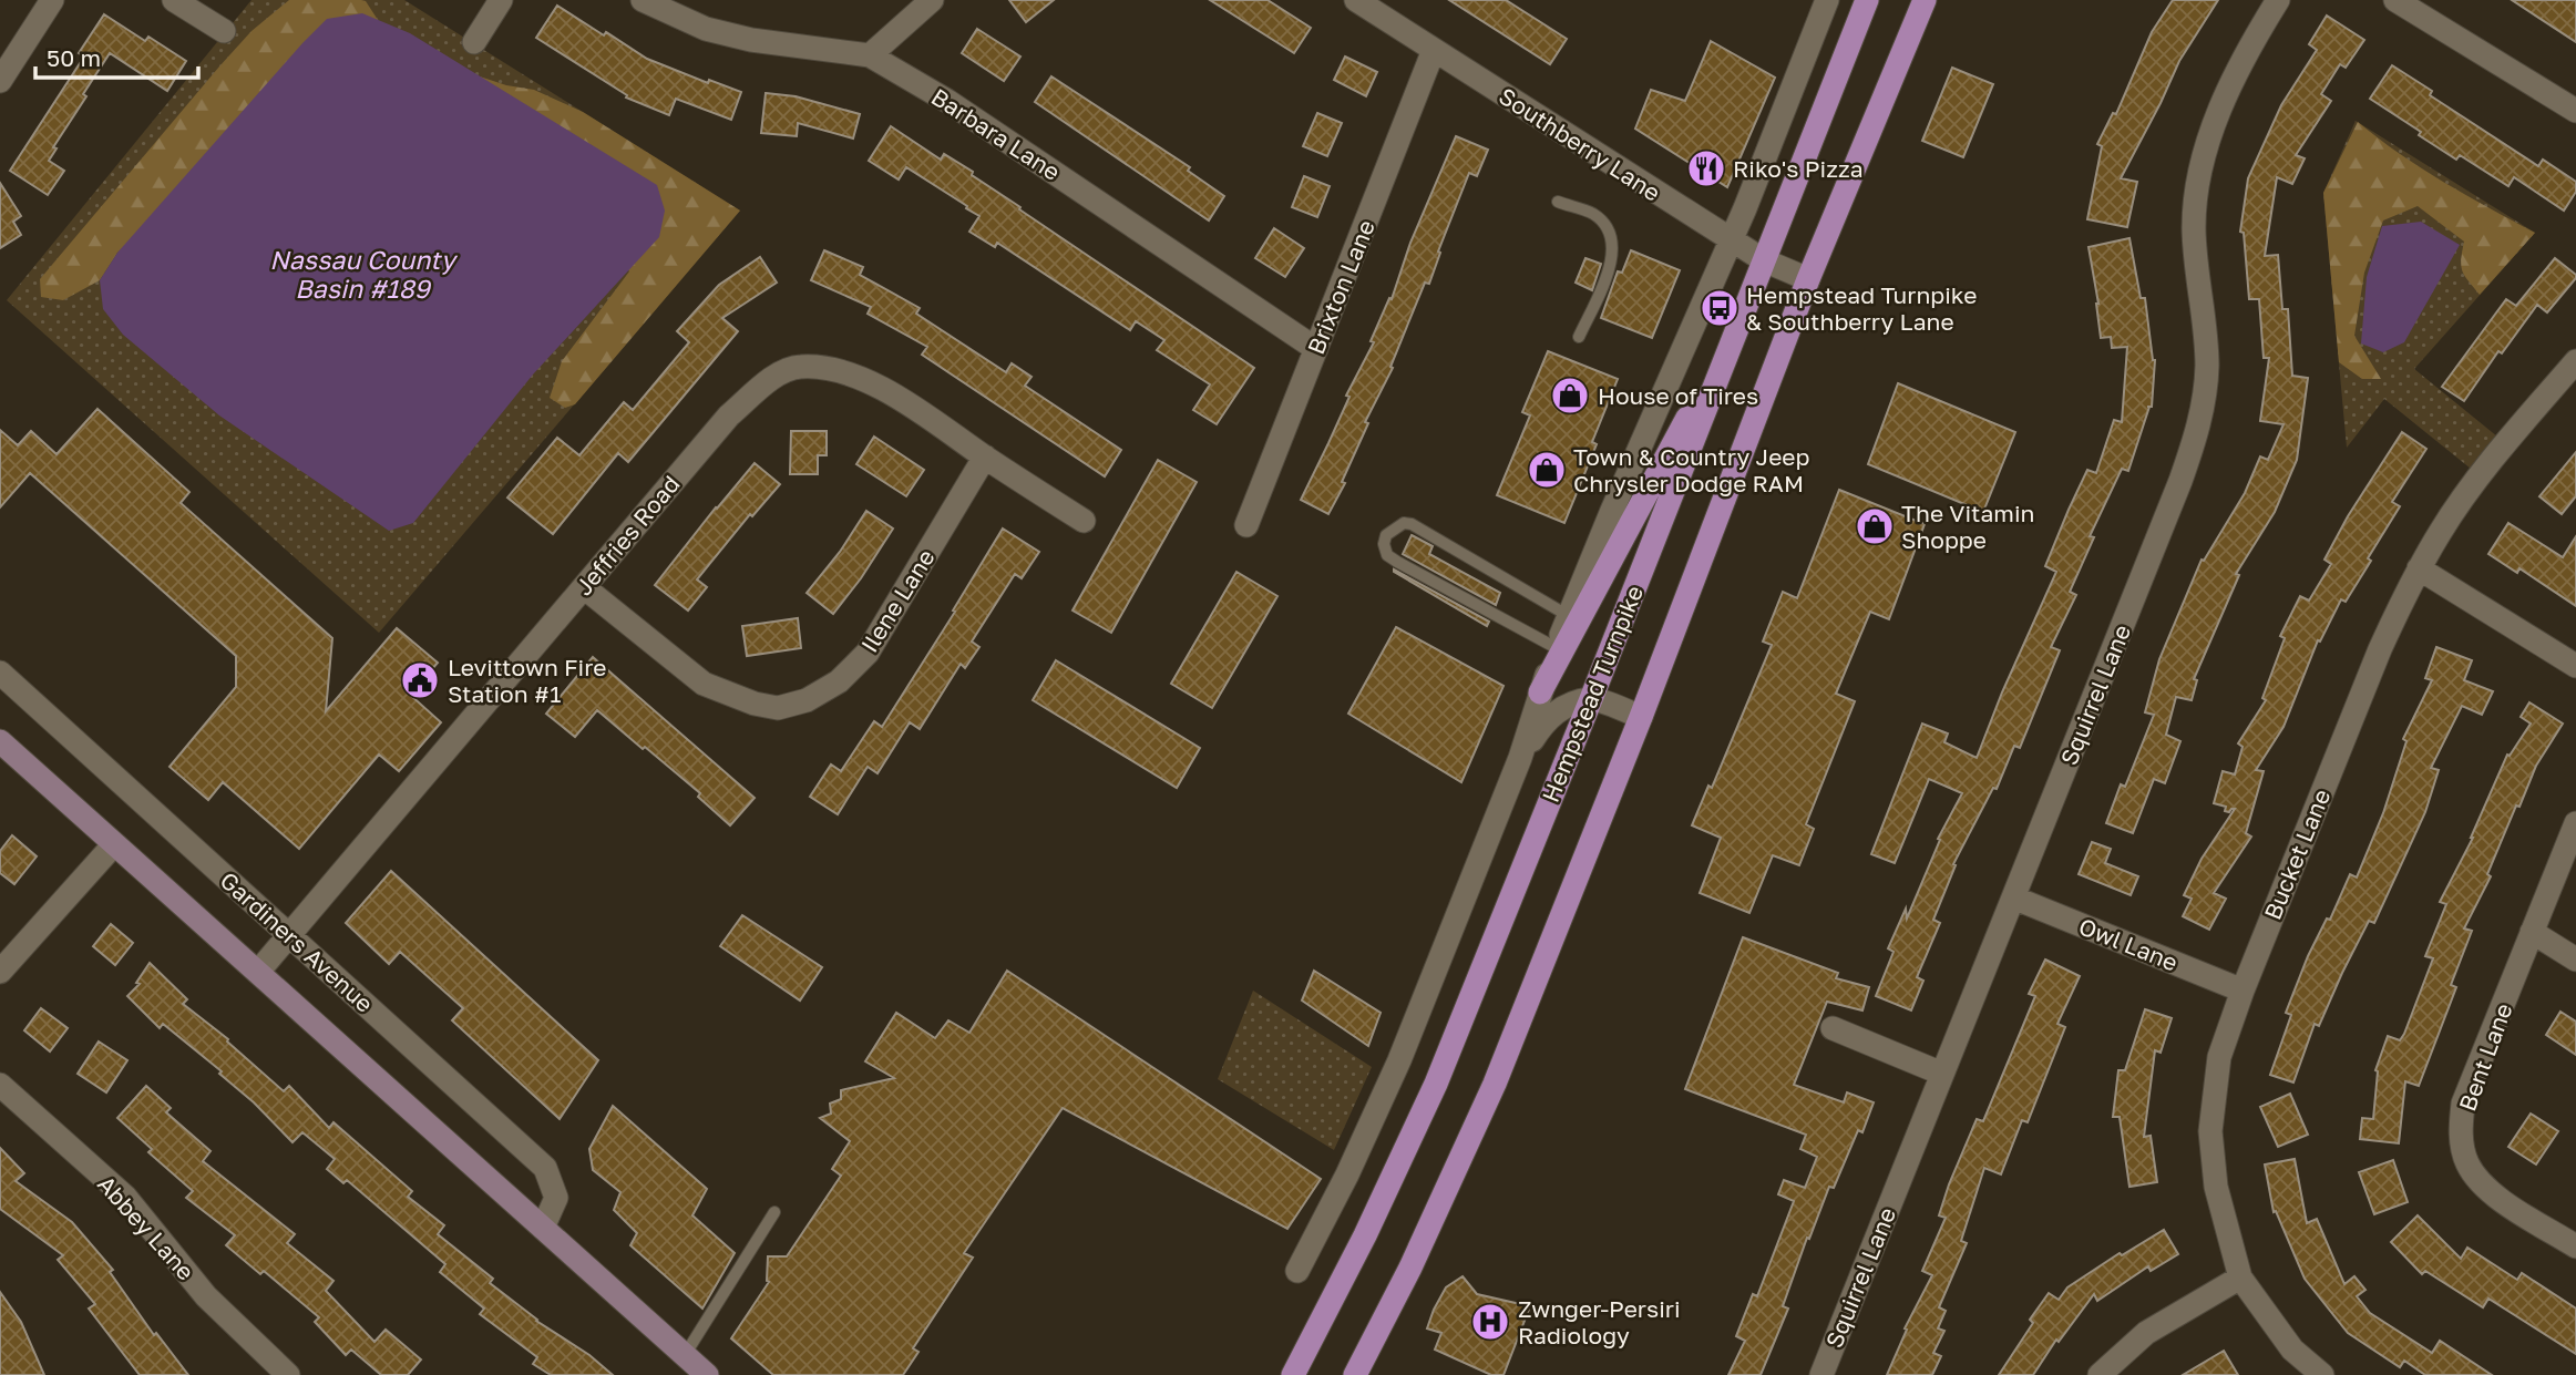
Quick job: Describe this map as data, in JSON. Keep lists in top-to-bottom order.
{
  "streets": {
    "main road": ["Hempstead Turnpike", "Gardiners Avenue"],
    "street": [
      "Barbara Lane",
      "Southberry Lane",
      "Brixton Lane",
      "Jeffries Road",
      "Ilene Lane",
      "Squirrel Lane",
      "Bucket Lane",
      "Owl Lane",
      "Bent Lane",
      "Abbey Lane"
    ]
  },
  "crossings": [
    ["Barbara Lane", "Brixton Lane"],
    ["Southberry Lane", "Brixton Lane"],
    ["Southberry Lane", "Hempstead Turnpike"],
    ["Jeffries Road", "Ilene Lane"],
    ["Jeffries Road", "Gardiners Avenue"],
    ["Squirrel Lane", "Owl Lane"],
    ["Bucket Lane", "Owl Lane"]
  ],
  "water": ["Nassau County Basin #189"],
  "places": {
    "restaurant": ["Riko's Pizza"],
    "bus stop": ["Hempstead Turnpike & Southberry Lane"],
    "shop": ["House of Tires", "Town & Country Jeep Chrysler Dodge RAM", "The Vitamin Shoppe"],
    "public building": ["Levittown Fire Station #1"],
    "hospital": ["Zwnger-Persiri Radiology"]
  },
  "scale_bar": "50 m"
}
